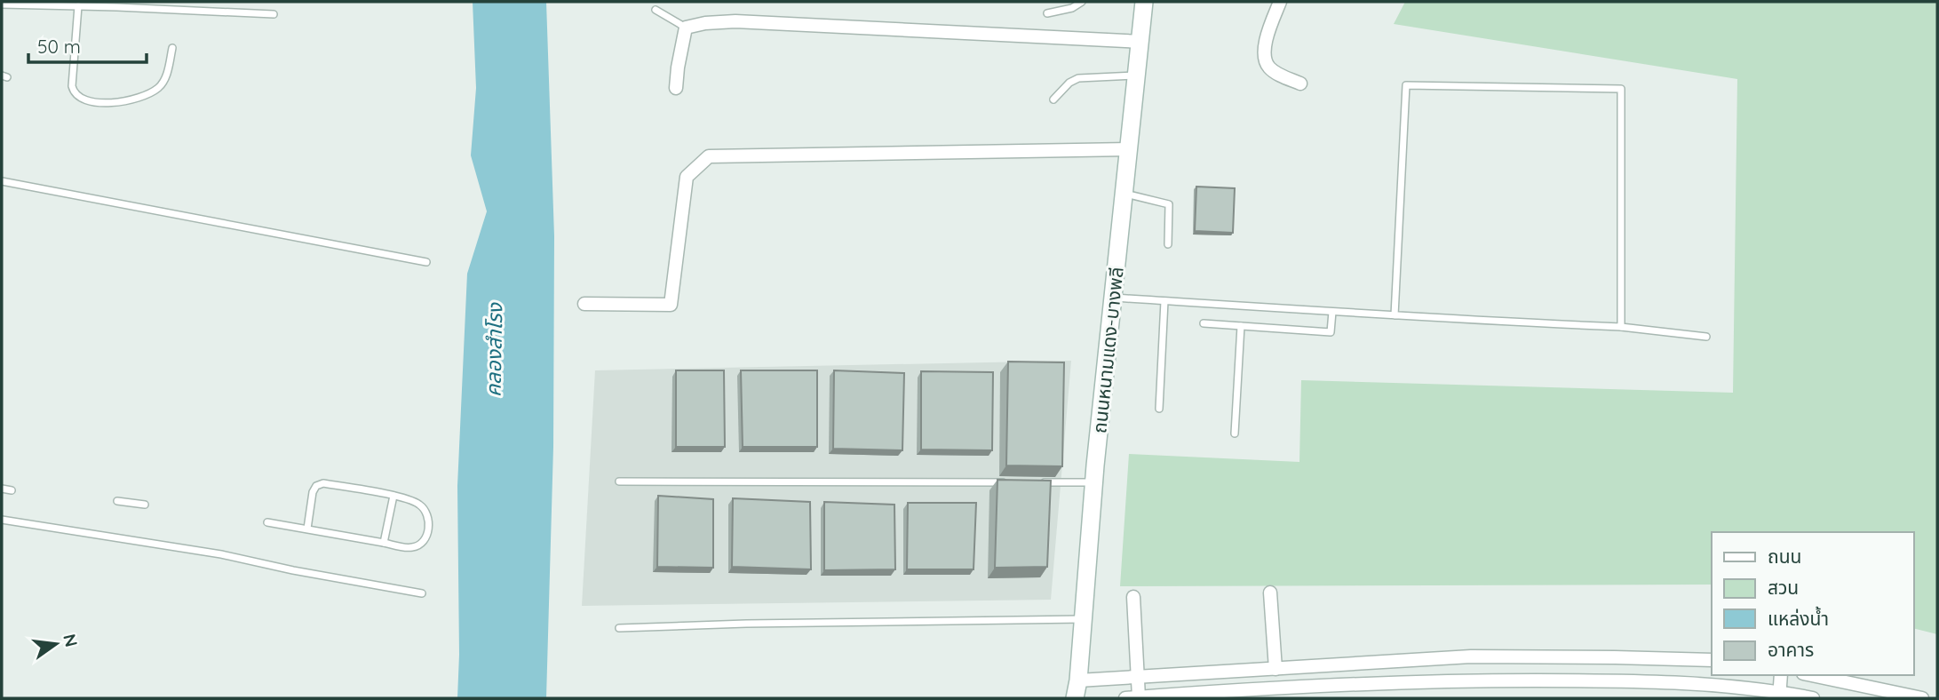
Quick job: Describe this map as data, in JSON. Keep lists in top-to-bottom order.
{
  "streets": {
    "main road": ["ถนนหนามแดง-บางพลี"]
  },
  "water": ["คลองสำโรง"],
  "legend": [
    "ถนน",
    "สวน",
    "แหล่งน้ำ",
    "อาคาร"
  ],
  "scale_bar": "50 m",
  "north": "right"
}
